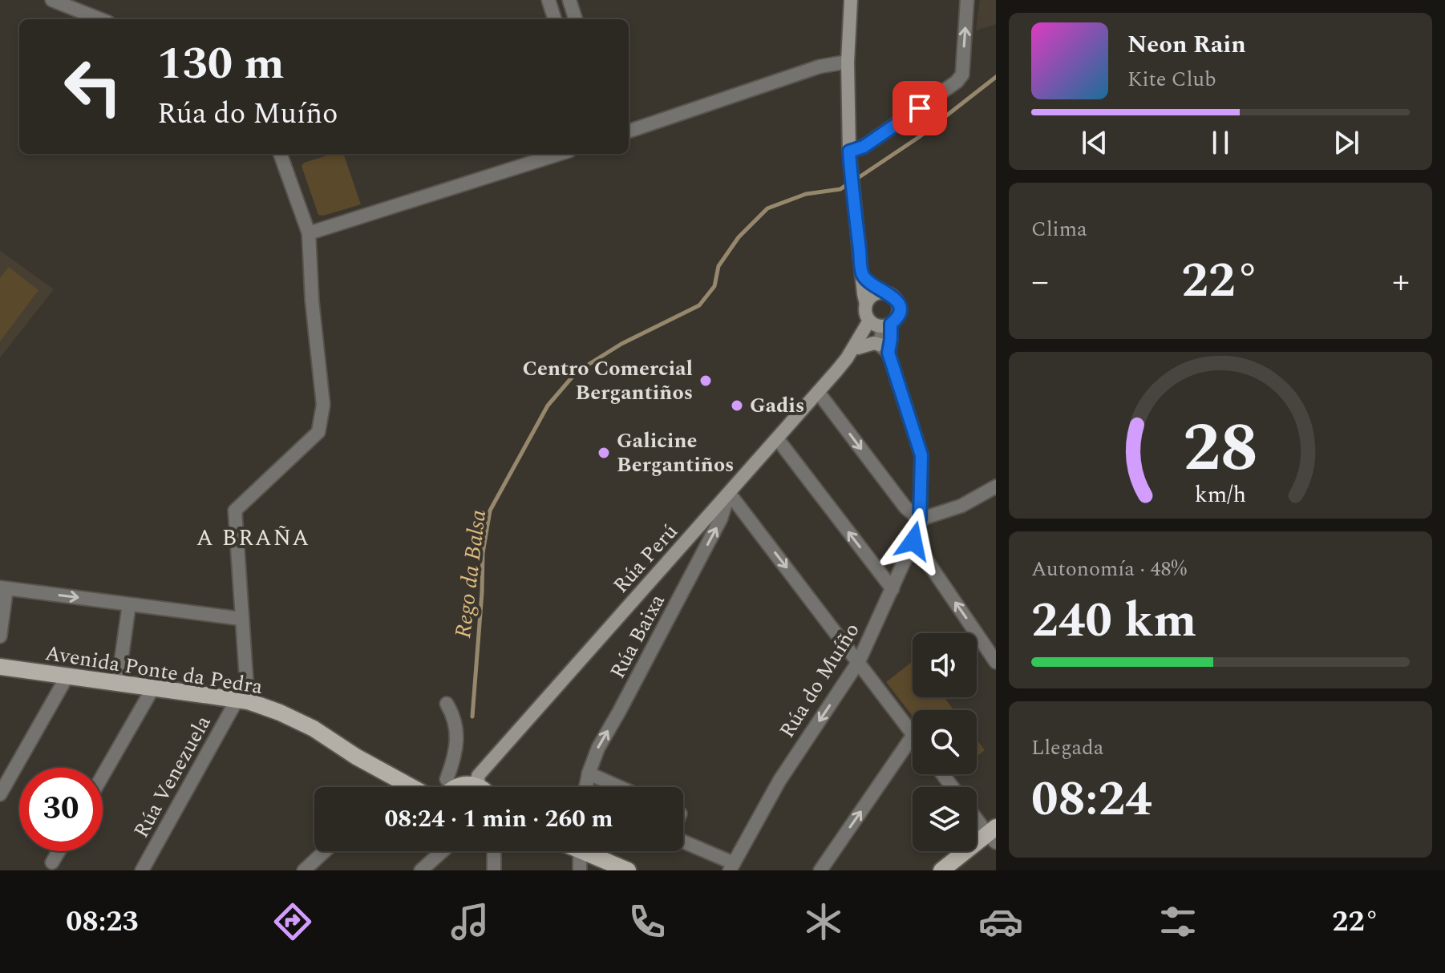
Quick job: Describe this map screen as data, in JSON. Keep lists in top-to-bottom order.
{
  "streets": {
    "main road": ["Avenida Ponte da Pedra"],
    "street": [
      "Rúa Perú",
      "Rúa Baixa",
      "Rúa do Muíño",
      "Rúa Venezuela"
    ]
  },
  "crossings": [
    ["Rúa Perú", "Rúa Baixa"],
    ["Rúa Perú", "Rúa do Muíño"],
    ["Avenida Ponte da Pedra", "Rúa Venezuela"]
  ],
  "one_way": ["Rúa Baixa"],
  "districts": ["A BRAÑA"],
  "water": ["Rego da Balsa"],
  "places": ["Centro Comercial Bergantiños", "Gadis", "Galicine Bergantiños"],
  "page": {
    "turn": ["130 m", "Rúa do Muíño"],
    "song": ["Neon Rain", "Kite Club"],
    "tile": [
      "Clima",
      ["Autonomía · 48%", "240 km"],
      ["Llegada", "08:24"]
    ],
    "heat": ["−", "22°", "+"],
    "limit": "30",
    "trip": "08:24 · 1 min · 260 m",
    "tabs": ["08:23", "22°"],
    "gauge": ["28", "km/h"]
  }
}
